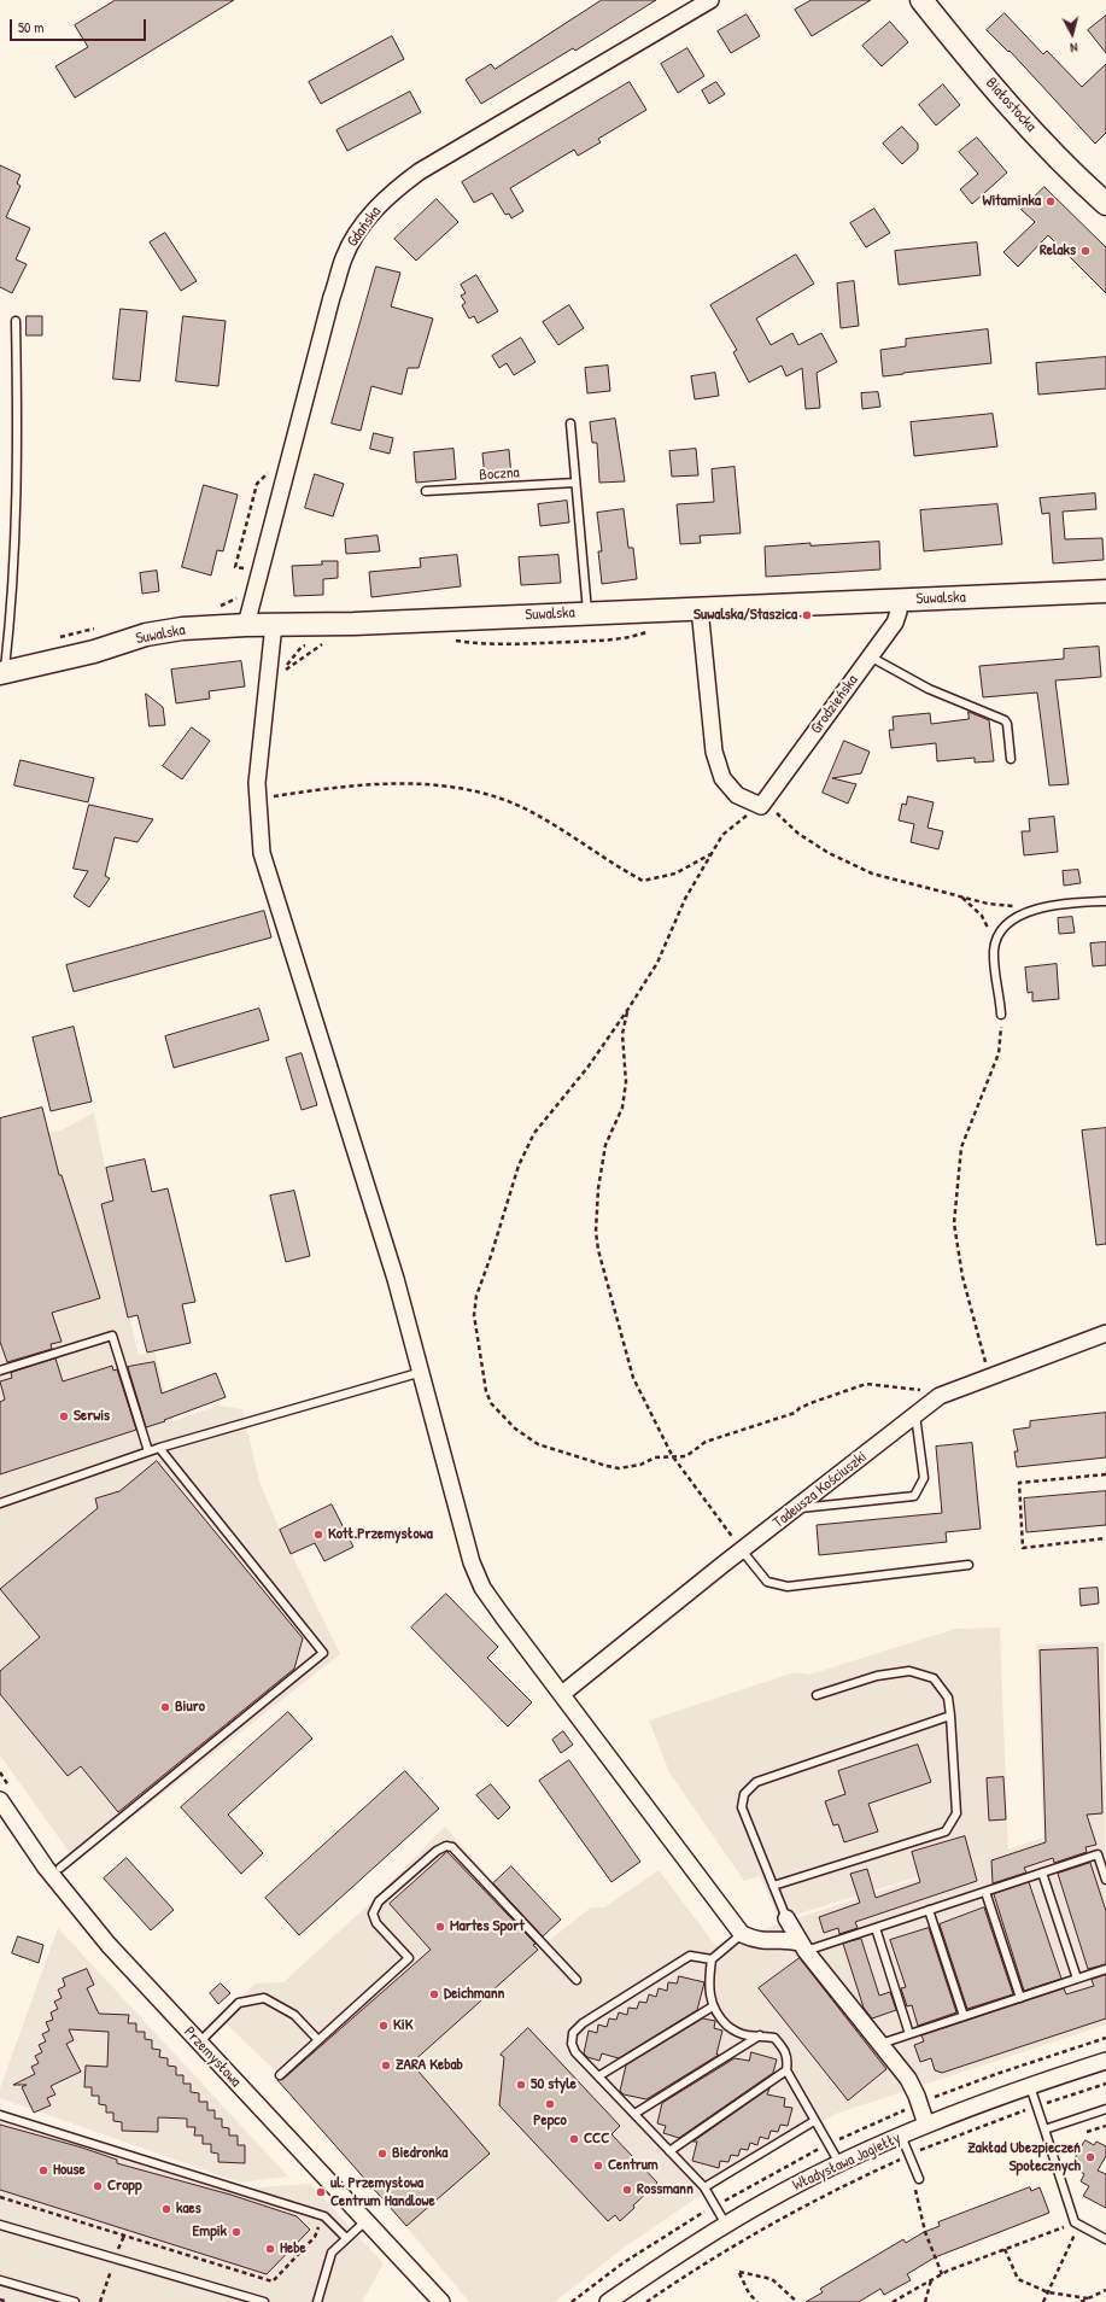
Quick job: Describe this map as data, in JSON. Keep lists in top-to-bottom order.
{
  "streets": {
    "street": [
      "Białostocka",
      "Gdańska",
      "Suwalska",
      "Grodzieńska",
      "Tadeusza Kościuszki",
      "Przemysłowa",
      "Władysława Jagiełły"
    ],
    "lane": ["Boczna"]
  },
  "crossings": [
    ["Gdańska", "Suwalska"],
    ["Suwalska", "Grodzieńska"]
  ],
  "places": [
    "Witaminka",
    "Relaks",
    "Suwalska/Staszica",
    "Serwis",
    "Kotł.Przemysłowa",
    "Biuro",
    "Martes Sport",
    "Deichmann",
    "KiK",
    "ZARA Kebab",
    "50 style",
    "Pepco",
    "CCC",
    "Biedronka",
    "Zakład Ubezpieczeń Społecznych",
    "Centrum",
    "House",
    "Cropp",
    "Rossmann",
    "ul. Przemysłowa Centrum Handlowe",
    "kaes",
    "Empik",
    "Hebe"
  ],
  "scale_bar": "50 m",
  "north": "bottom"
}
